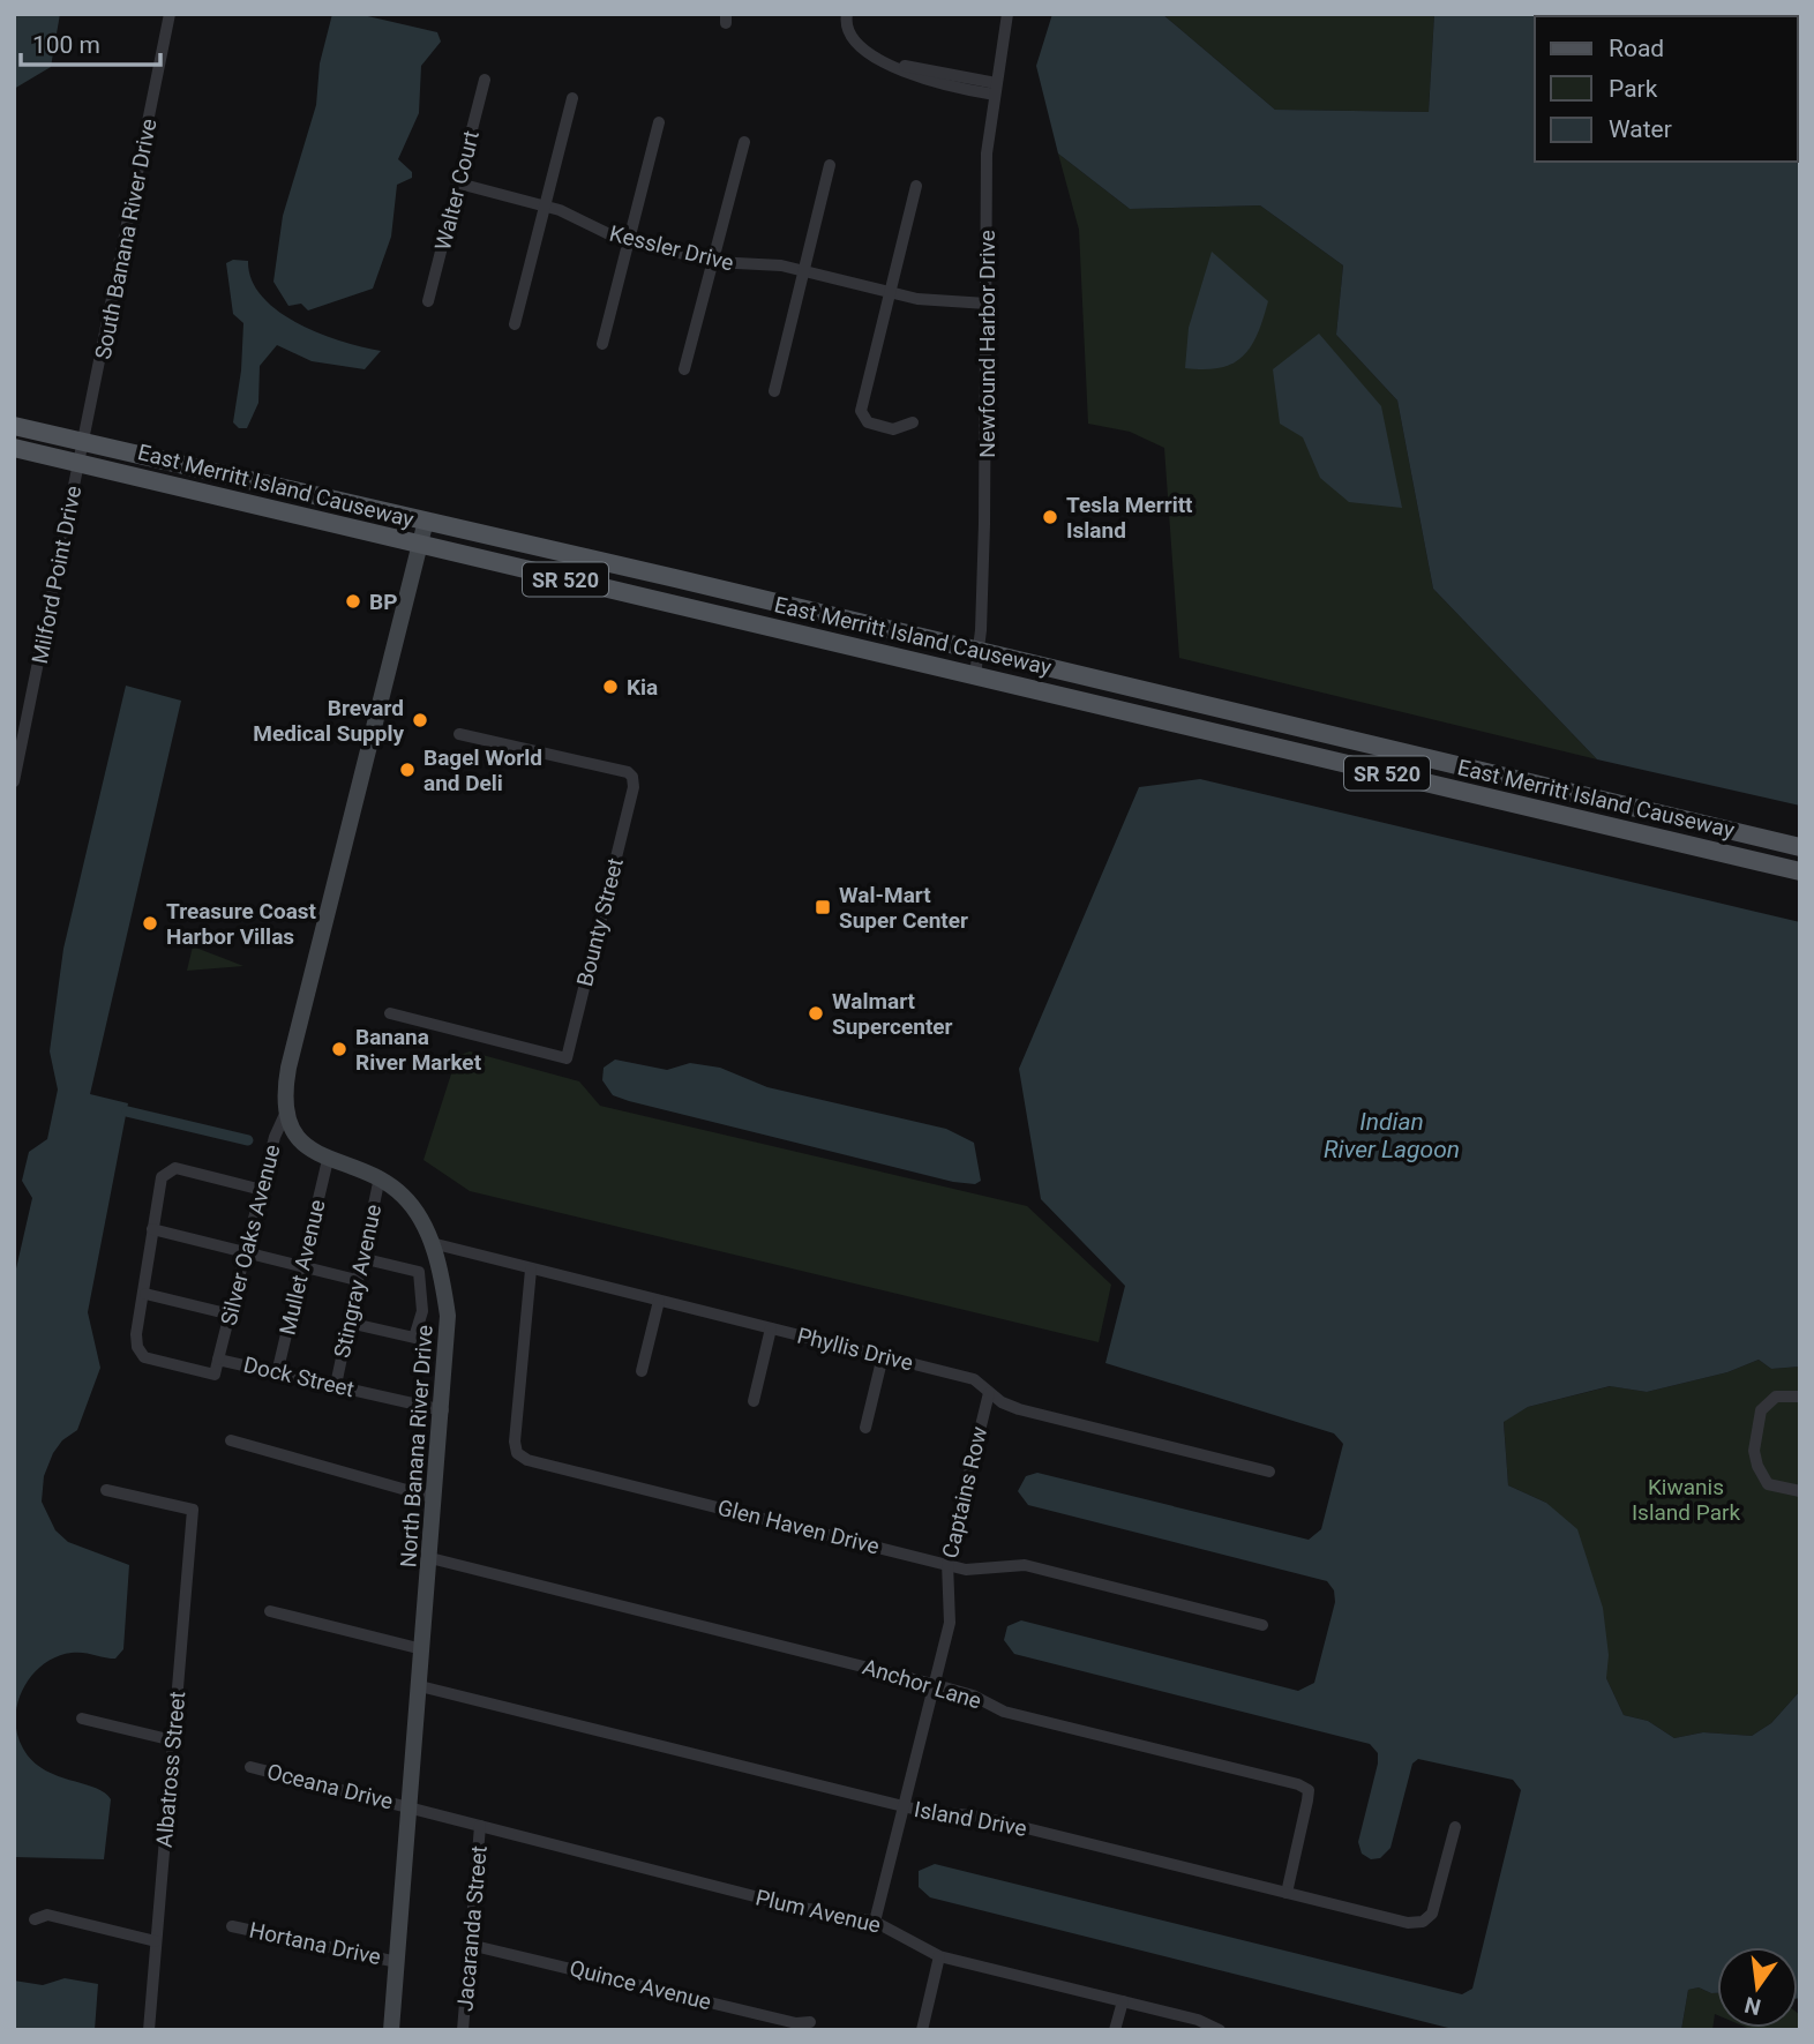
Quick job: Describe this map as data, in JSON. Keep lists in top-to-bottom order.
{
  "streets": {
    "main road": ["East Merritt Island Causeway", "SR 520"],
    "street": [
      "Walter Court",
      "South Banana River Drive",
      "Kessler Drive",
      "Newfound Harbor Drive",
      "Milford Point Drive",
      "Bounty Street",
      "Silver Oaks Avenue",
      "Mullet Avenue",
      "Stingray Avenue",
      "Phyllis Drive",
      "Dock Street",
      "North Banana River Drive",
      "Captains Row",
      "Glen Haven Drive",
      "Anchor Lane",
      "Albatross Street",
      "Oceana Drive",
      "Island Drive",
      "Plum Avenue",
      "Jacaranda Street",
      "Hortana Drive",
      "Quince Avenue"
    ]
  },
  "crossings": [
    ["Walter Court", "Kessler Drive"],
    ["South Banana River Drive", "East Merritt Island Causeway"],
    ["South Banana River Drive", "Milford Point Drive"],
    ["Kessler Drive", "Newfound Harbor Drive"],
    ["Newfound Harbor Drive", "East Merritt Island Causeway"],
    ["East Merritt Island Causeway", "Milford Point Drive"],
    ["Silver Oaks Avenue", "Dock Street"],
    ["Silver Oaks Avenue", "North Banana River Drive"],
    ["Mullet Avenue", "Dock Street"],
    ["Mullet Avenue", "North Banana River Drive"],
    ["Stingray Avenue", "Dock Street"],
    ["Stingray Avenue", "North Banana River Drive"],
    ["Phyllis Drive", "North Banana River Drive"],
    ["Phyllis Drive", "Captains Row"],
    ["Phyllis Drive", "Glen Haven Drive"],
    ["Dock Street", "North Banana River Drive"],
    ["North Banana River Drive", "Anchor Lane"],
    ["North Banana River Drive", "Oceana Drive"],
    ["North Banana River Drive", "Island Drive"],
    ["North Banana River Drive", "Plum Avenue"],
    ["North Banana River Drive", "Hortana Drive"],
    ["Captains Row", "Glen Haven Drive"],
    ["Captains Row", "Anchor Lane"],
    ["Captains Row", "Island Drive"],
    ["Captains Row", "Plum Avenue"],
    ["Anchor Lane", "Island Drive"],
    ["Oceana Drive", "Plum Avenue"],
    ["Plum Avenue", "Jacaranda Street"],
    ["Jacaranda Street", "Quince Avenue"]
  ],
  "water": ["Indian River Lagoon"],
  "parks": ["Kiwanis Island Park"],
  "places": {
    "other": [
      "Tesla Merritt Island",
      "BP",
      "Kia",
      "Brevard Medical Supply",
      "Bagel World and Deli",
      "Treasure Coast Harbor Villas",
      "Walmart Supercenter",
      "Banana River Market"
    ],
    "transit": ["Wal-Mart Super Center"]
  },
  "legend": ["Road", "Park", "Water"],
  "scale_bar": "100 m",
  "north": "bottom"
}
